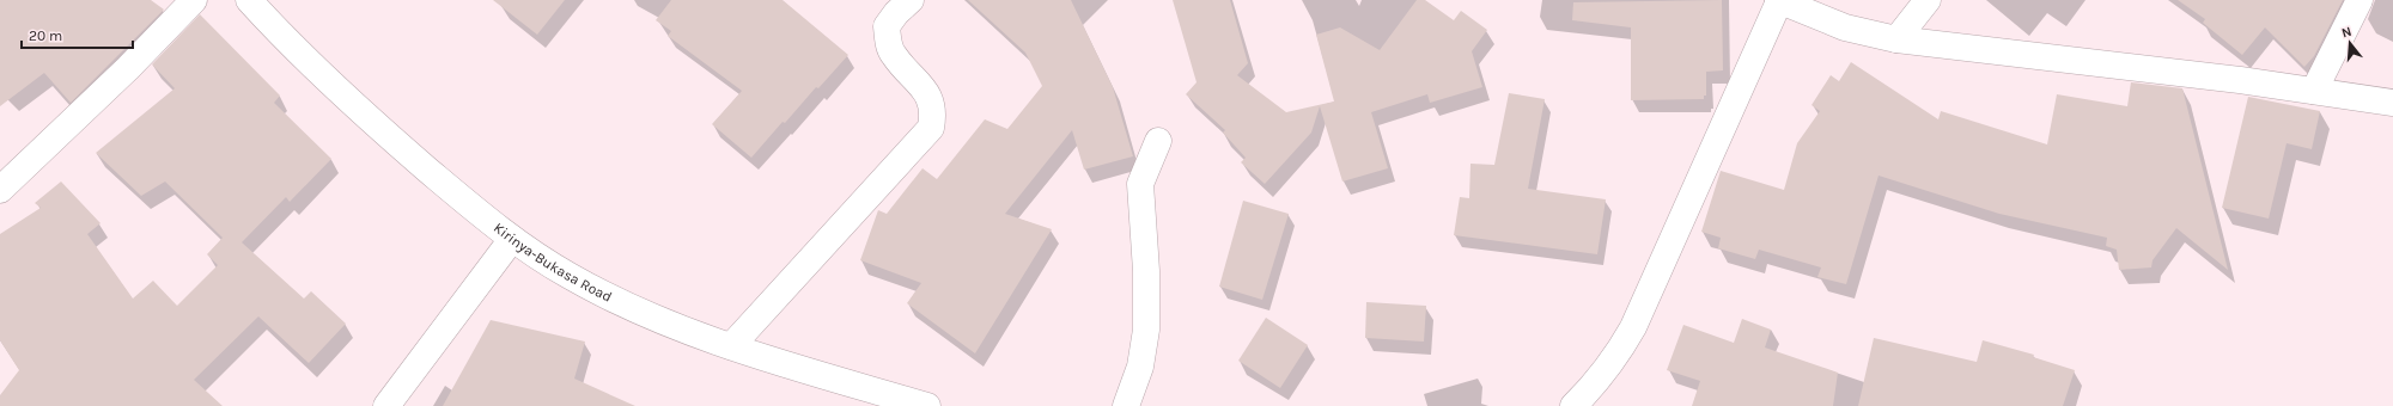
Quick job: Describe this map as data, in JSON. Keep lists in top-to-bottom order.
{
  "streets": {
    "street": ["Kirinya-Bukasa Road"]
  },
  "scale_bar": "20 m",
  "north": "top"
}
